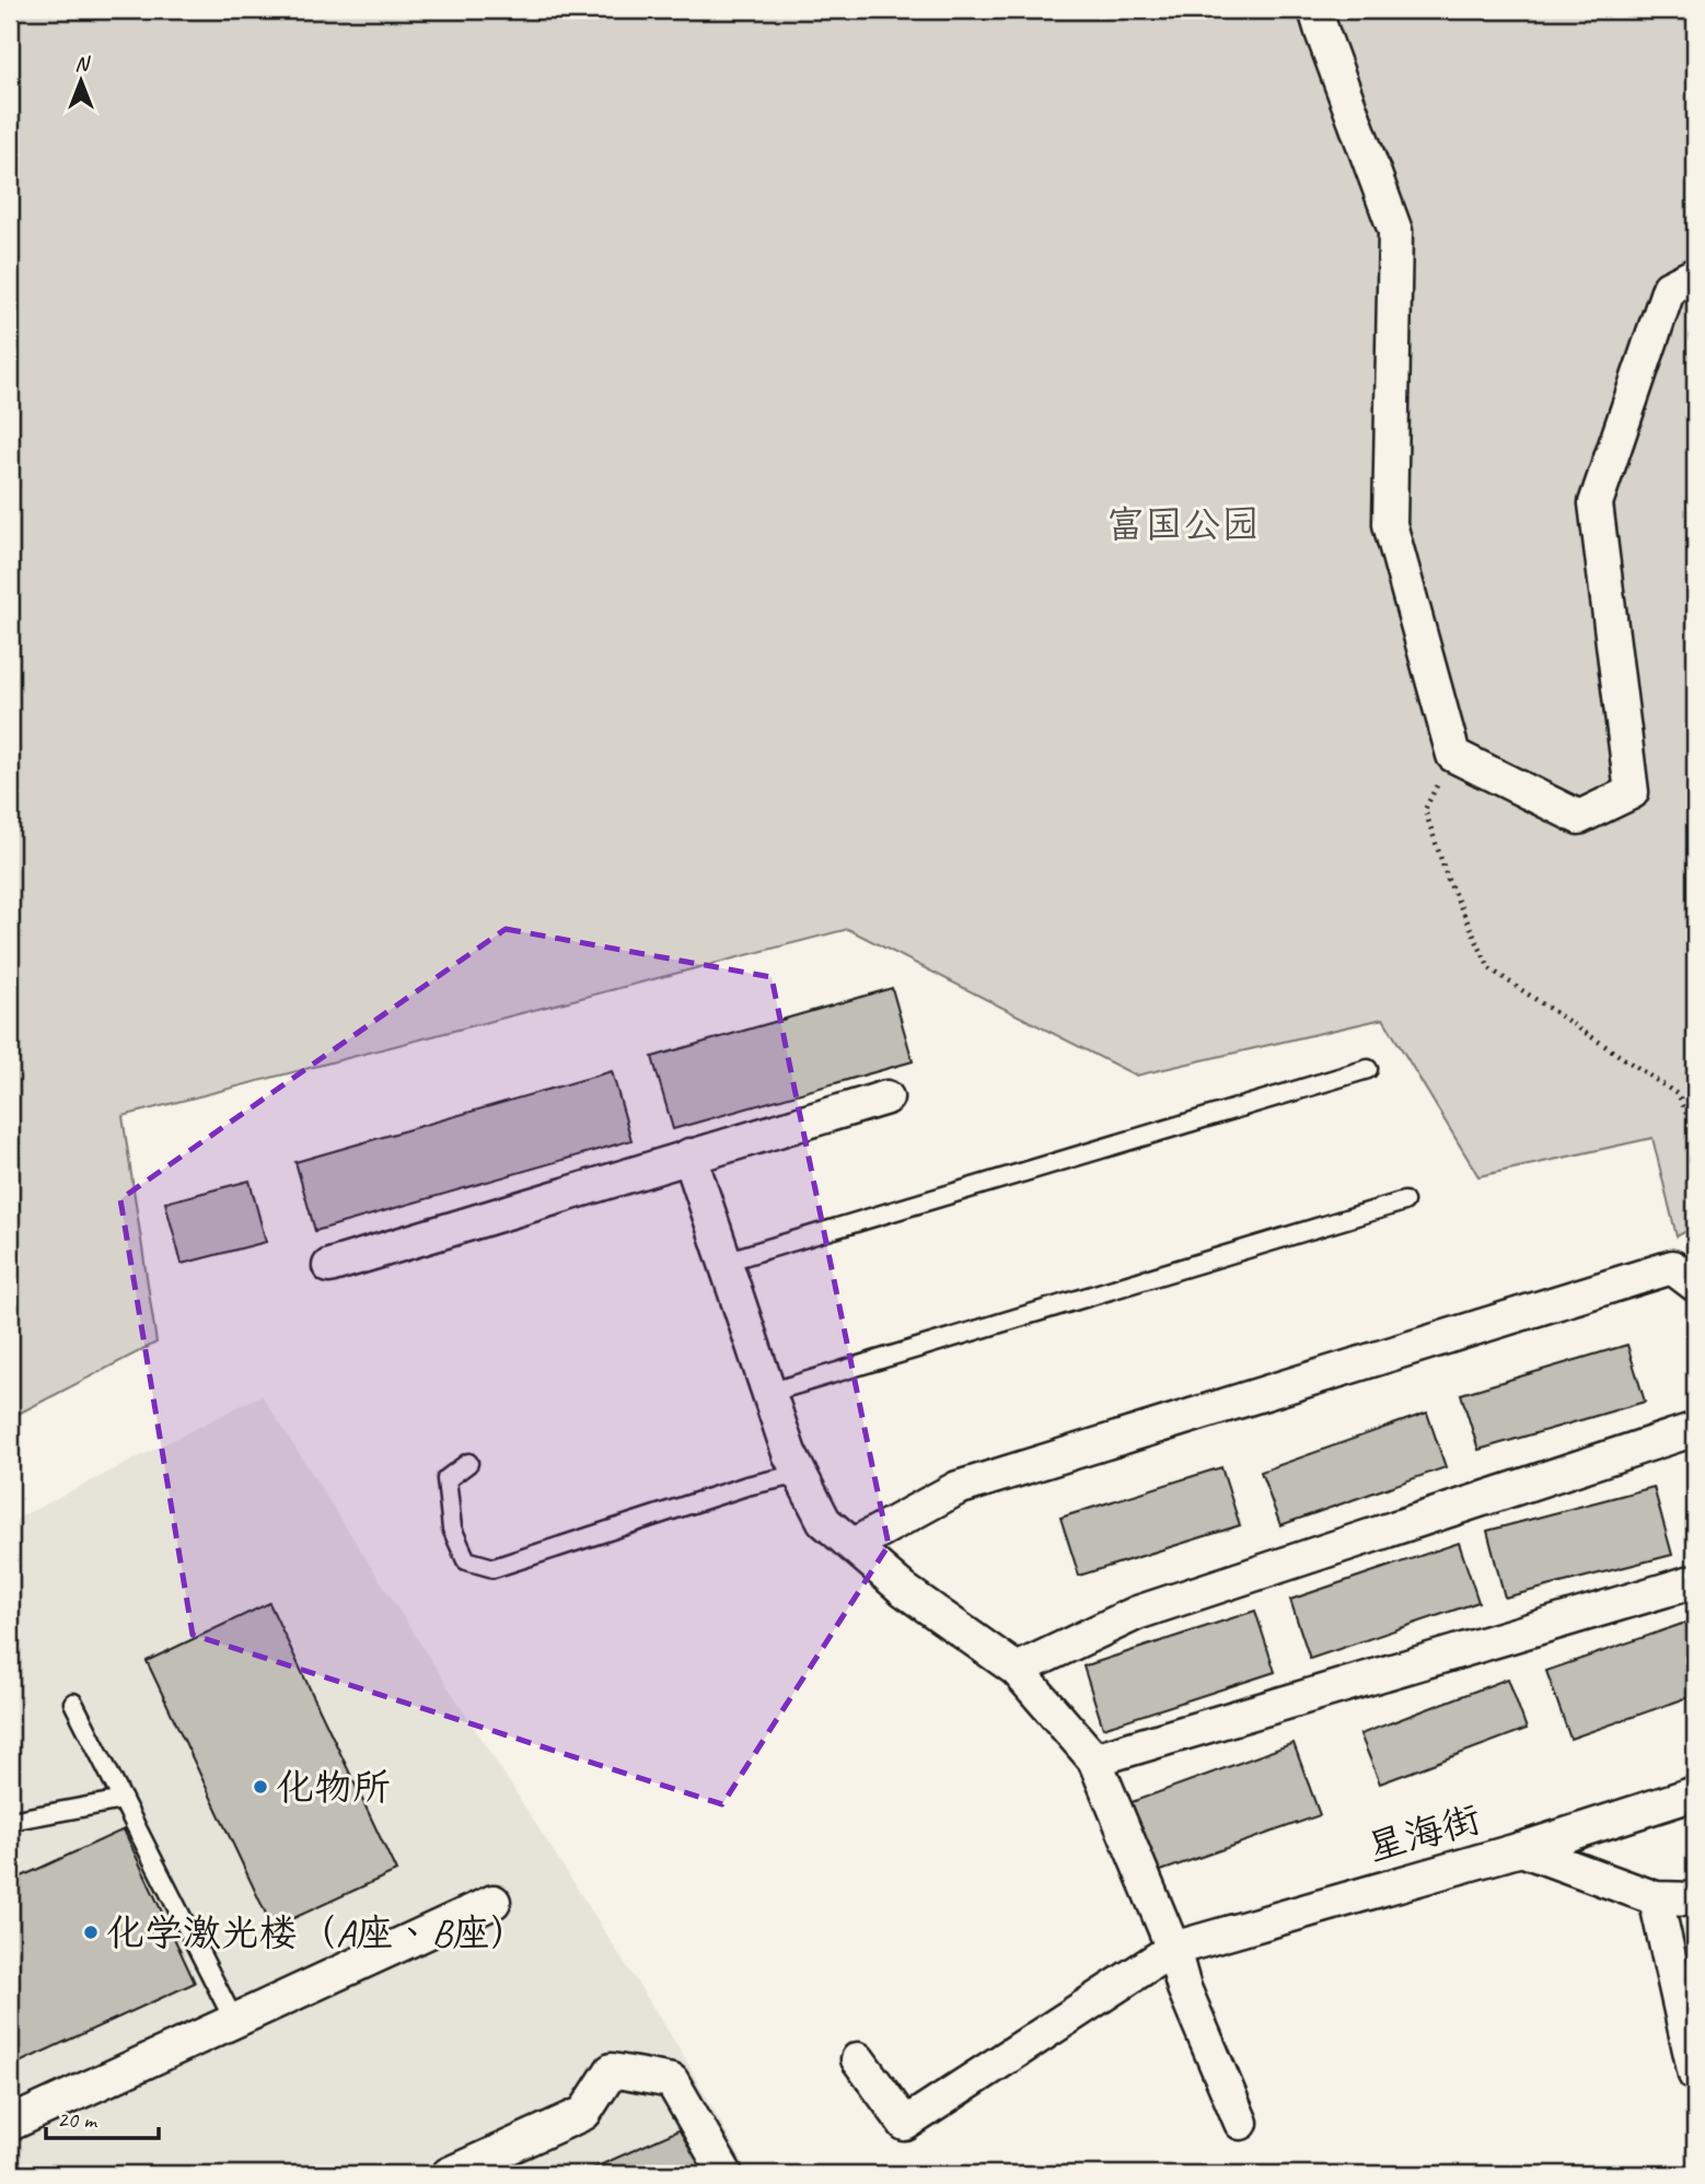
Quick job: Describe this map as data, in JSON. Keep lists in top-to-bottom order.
{
  "streets": {
    "street": ["星海街"]
  },
  "parks": ["富国公园"],
  "places": ["化物所", "化学激光楼（A座、B座）"],
  "scale_bar": "20 m",
  "north": "top"
}
